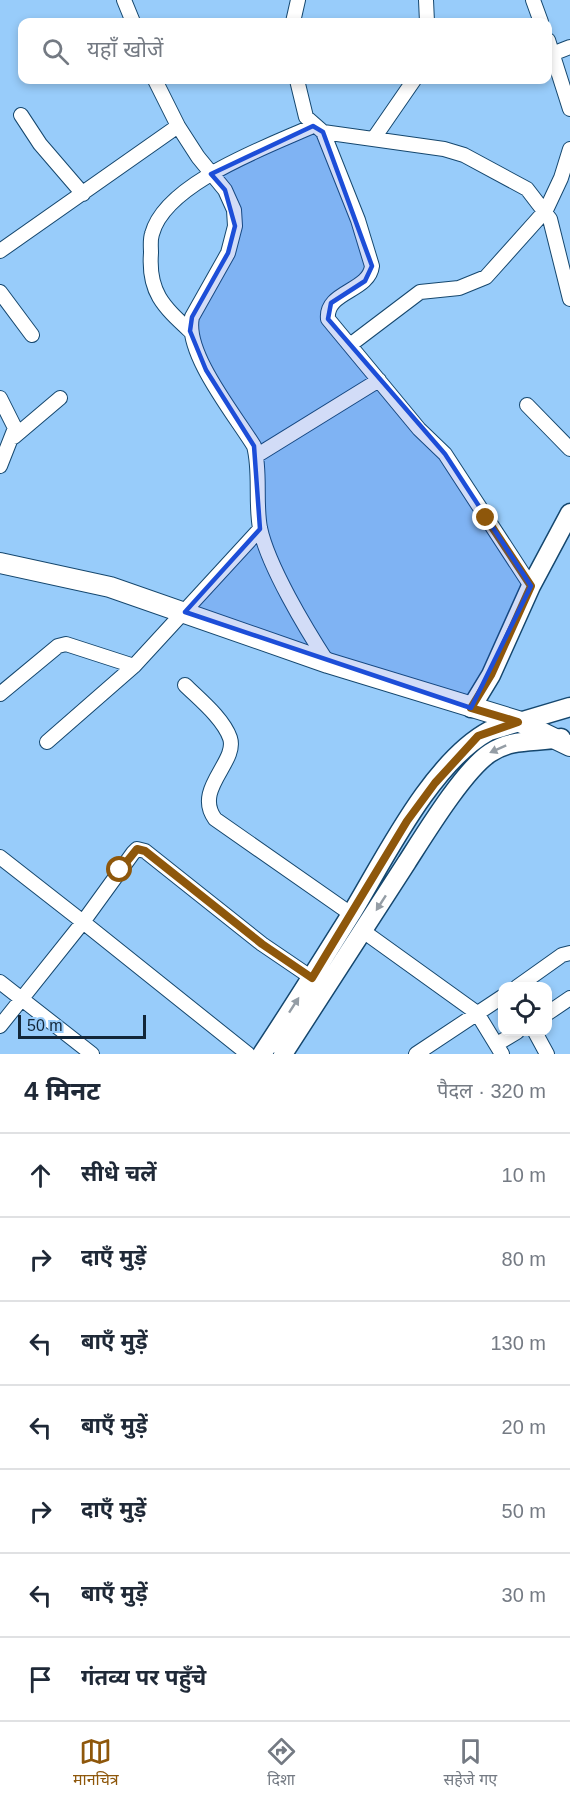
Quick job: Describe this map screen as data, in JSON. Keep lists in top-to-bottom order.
{
  "scale_bar": "50 m",
  "page": {
    "search": "यहाँ खोजें",
    "scale": "50 m",
    "heading": ["4 मिनट", "पैदल · 320 m"],
    "list": [
      ["सीधे चलें", "10 m"],
      ["दाएँ मुड़ें", "80 m"],
      ["बाएँ मुड़ें", "130 m"],
      ["बाएँ मुड़ें", "20 m"],
      ["दाएँ मुड़ें", "50 m"],
      ["बाएँ मुड़ें", "30 m"],
      "गंतव्य पर पहुँचे"
    ],
    "nav": ["मानचित्र", "दिशा", "सहेजे गए"]
  }
}
